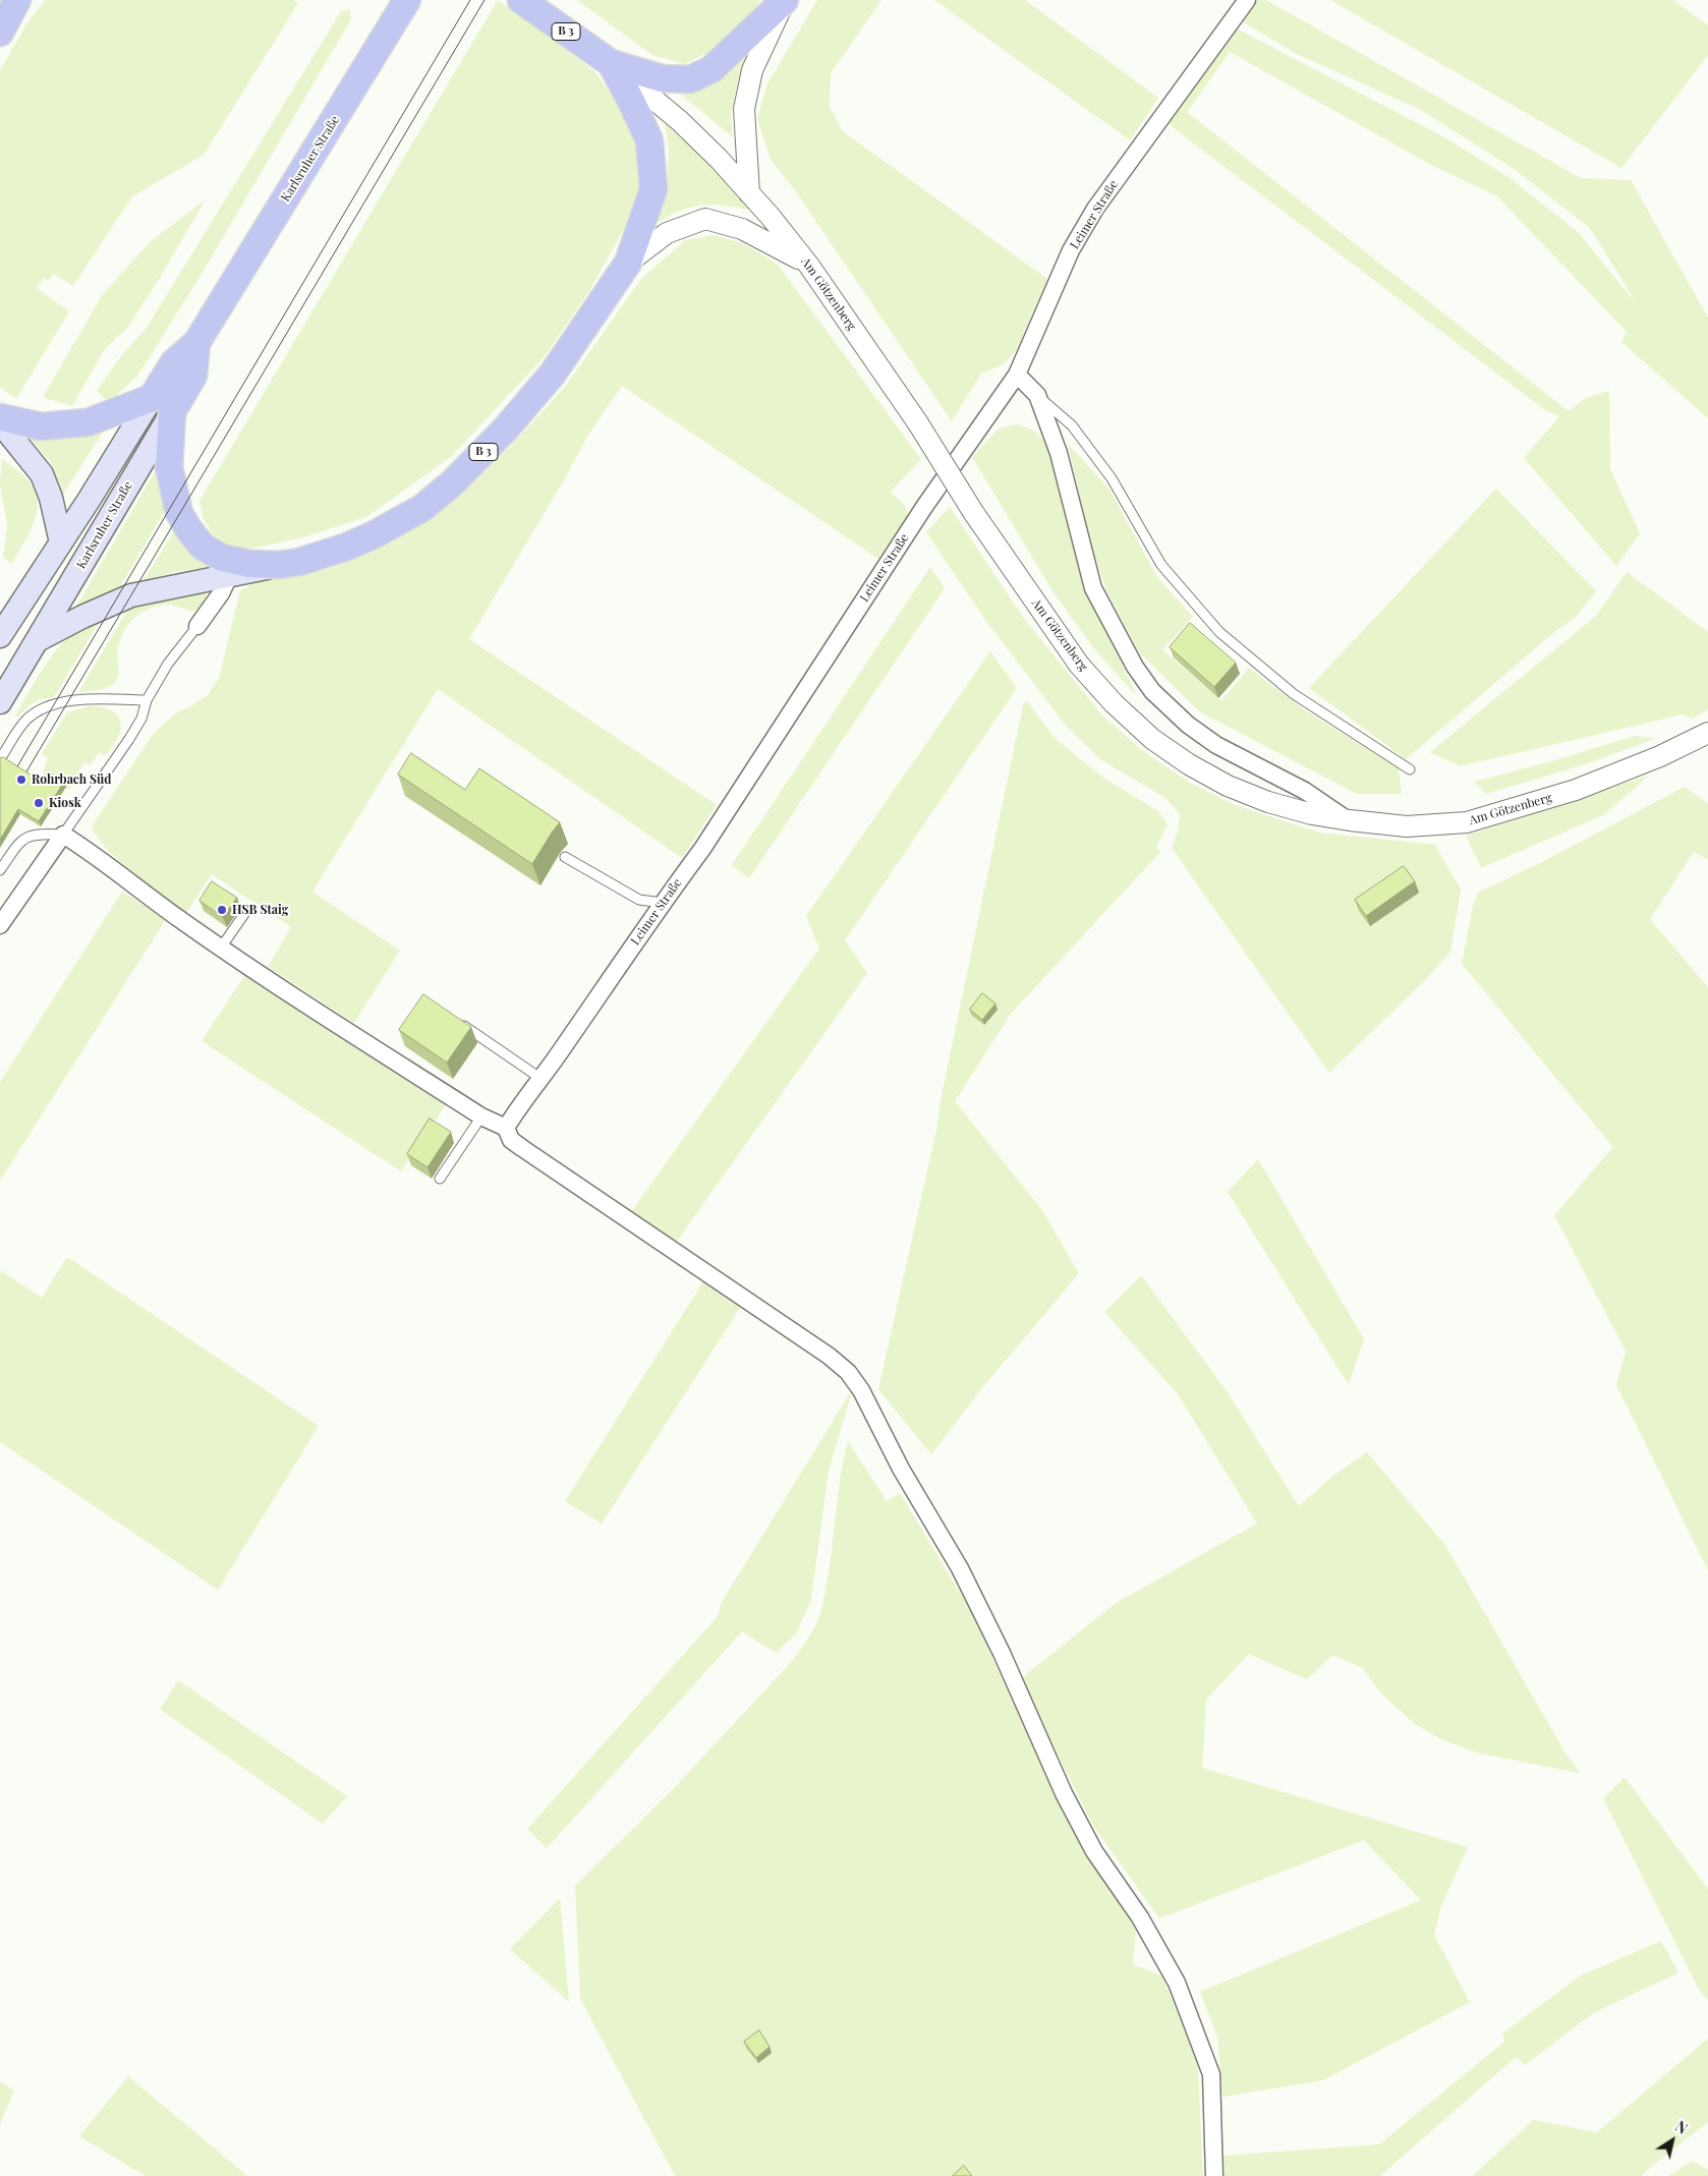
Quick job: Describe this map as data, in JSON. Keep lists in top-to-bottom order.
{
  "streets": {
    "main road": ["B 3", "Karlsruher Straße"],
    "street": ["Leimer Straße", "Am Götzenberg"]
  },
  "crossings": [
    ["B 3", "Am Götzenberg"]
  ],
  "places": ["Rohrbach Süd", "Kiosk", "HSB Staig"],
  "north": "top right"
}
